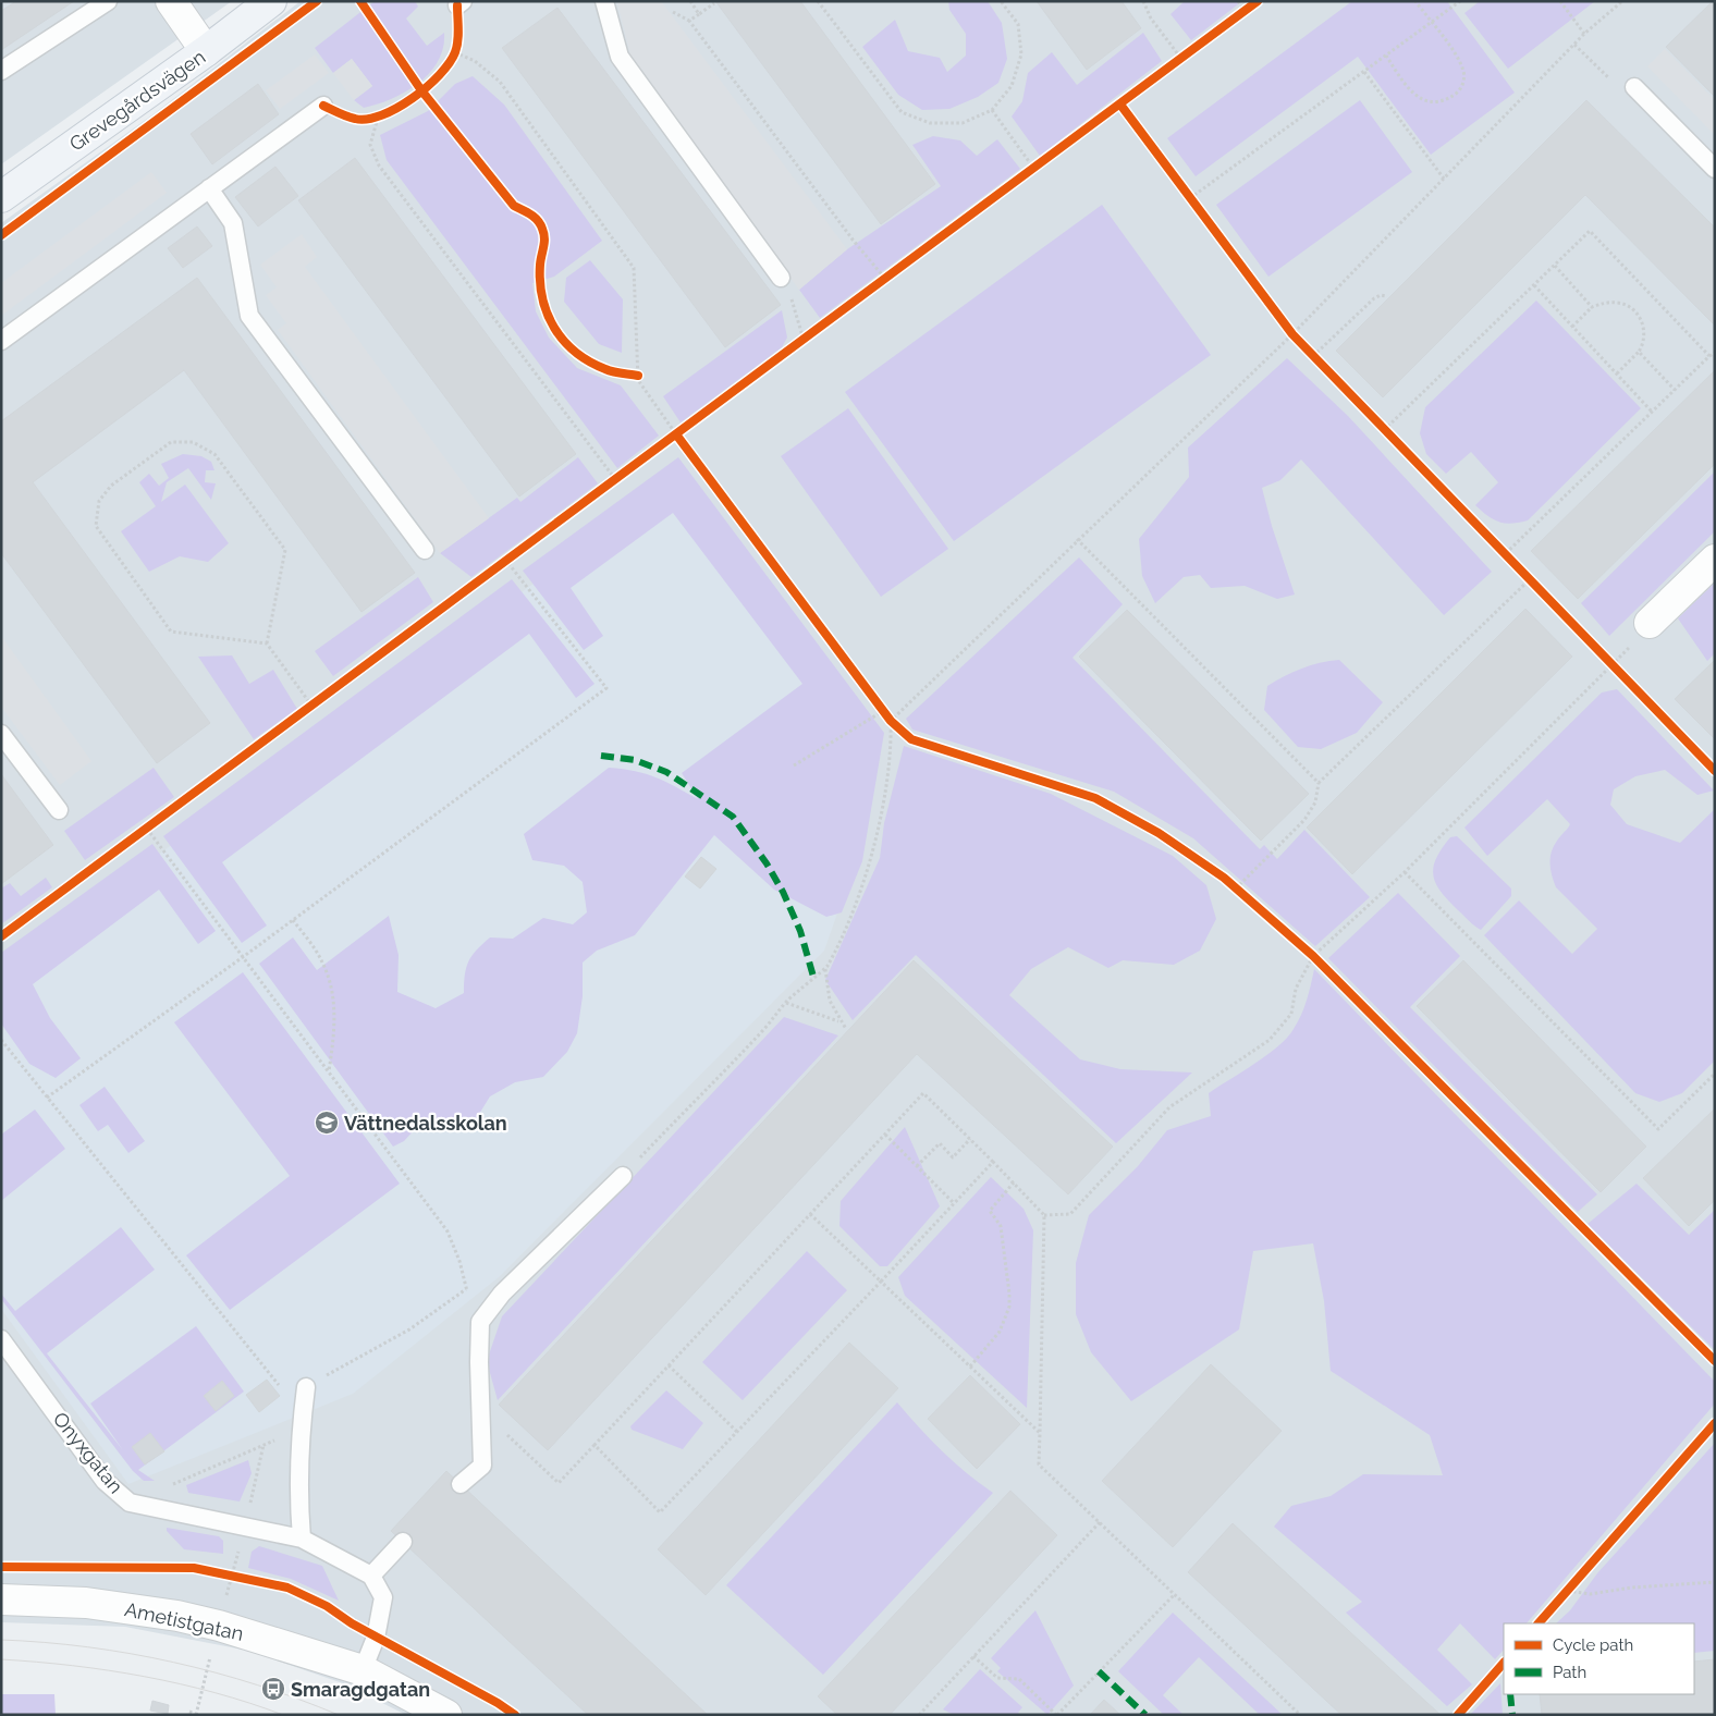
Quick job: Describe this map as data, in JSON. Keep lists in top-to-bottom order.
{
  "streets": {
    "street": ["Grevegårdsvägen", "Ametistgatan"],
    "lane": ["Onyxgatan"]
  },
  "places": {
    "school or university": ["Vättnedalsskolan"],
    "bus stop": ["Smaragdgatan"]
  },
  "legend": ["Cycle path", "Path"]
}
